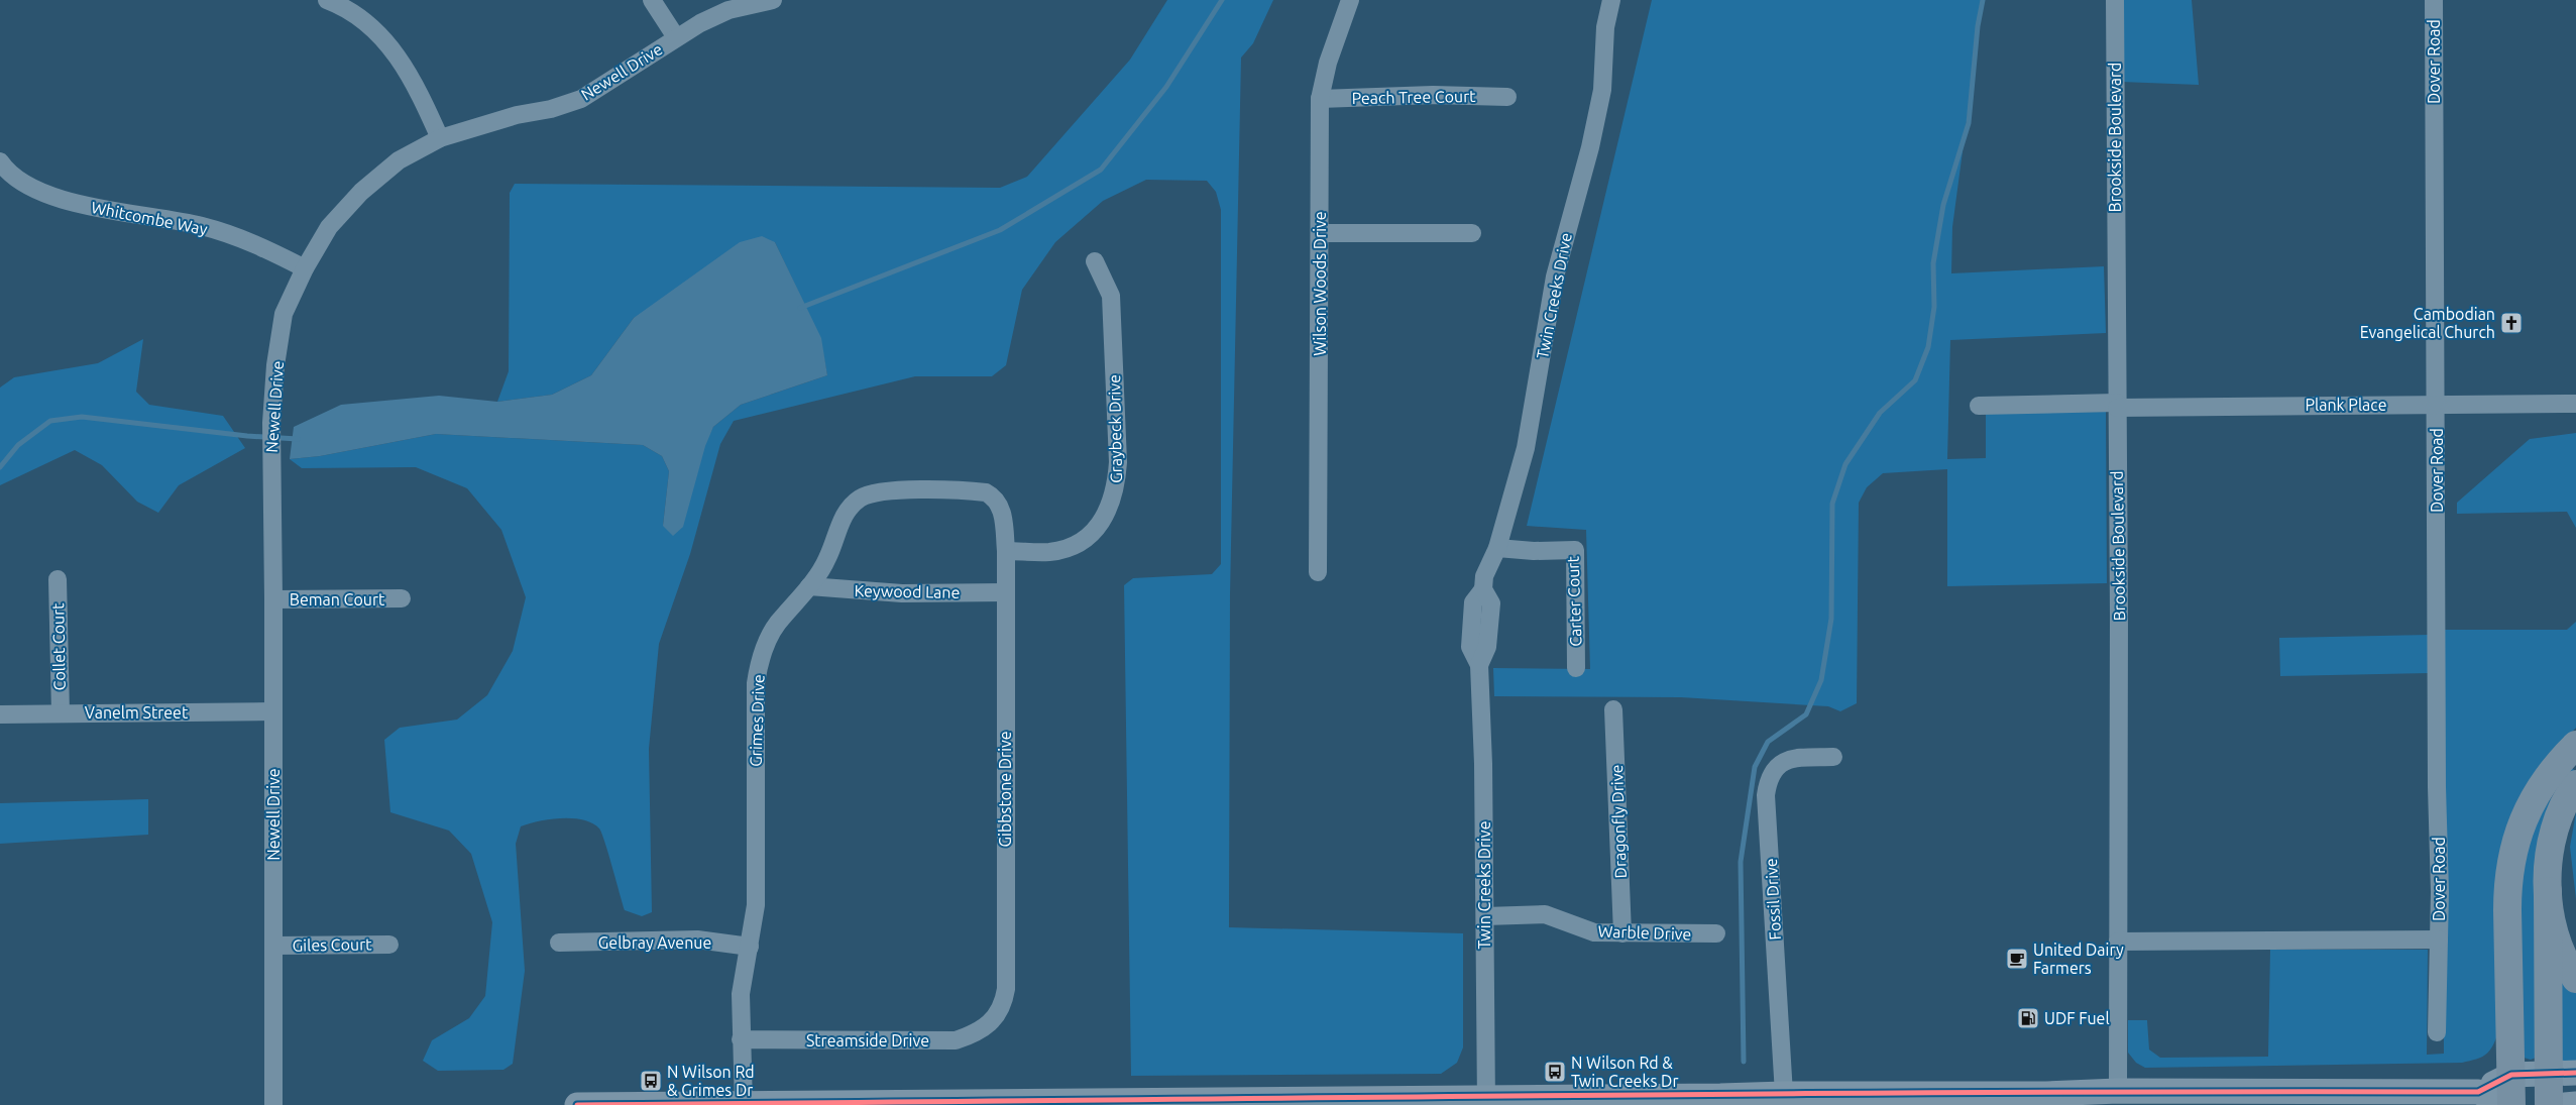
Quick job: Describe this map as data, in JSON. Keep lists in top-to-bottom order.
{
  "streets": {
    "street": [
      "Dover Road",
      "Newell Drive",
      "Peach Tree Court",
      "Brookside Boulevard",
      "Whitcombe Way",
      "Wilson Woods Drive",
      "Twin Creeks Drive",
      "Plank Place",
      "Graybeck Drive",
      "Keywood Lane",
      "Beman Court",
      "Carter Court",
      "Collet Court",
      "Vanelm Street",
      "Grimes Drive",
      "Gibbstone Drive",
      "Dragonfly Drive",
      "Fossil Drive",
      "Warble Drive",
      "Gelbray Avenue",
      "Giles Court",
      "Streamside Drive"
    ]
  },
  "crossings": [
    ["Dover Road", "Brookside Boulevard"],
    ["Dover Road", "Plank Place"],
    ["Newell Drive", "Whitcombe Way"],
    ["Newell Drive", "Beman Court"],
    ["Newell Drive", "Vanelm Street"],
    ["Newell Drive", "Giles Court"],
    ["Peach Tree Court", "Wilson Woods Drive"],
    ["Brookside Boulevard", "Plank Place"],
    ["Twin Creeks Drive", "Carter Court"],
    ["Twin Creeks Drive", "Warble Drive"],
    ["Graybeck Drive", "Grimes Drive"],
    ["Graybeck Drive", "Gibbstone Drive"],
    ["Keywood Lane", "Grimes Drive"],
    ["Keywood Lane", "Gibbstone Drive"],
    ["Collet Court", "Vanelm Street"],
    ["Grimes Drive", "Gibbstone Drive"],
    ["Grimes Drive", "Gelbray Avenue"],
    ["Grimes Drive", "Streamside Drive"],
    ["Gibbstone Drive", "Streamside Drive"],
    ["Dragonfly Drive", "Warble Drive"]
  ],
  "places": {
    "church": ["Cambodian Evangelical Church"],
    "cafe": ["United Dairy Farmers"],
    "fuel station": ["UDF Fuel"],
    "bus stop": ["N Wilson Rd & Twin Creeks Dr", "N Wilson Rd & Grimes Dr"]
  }
}
